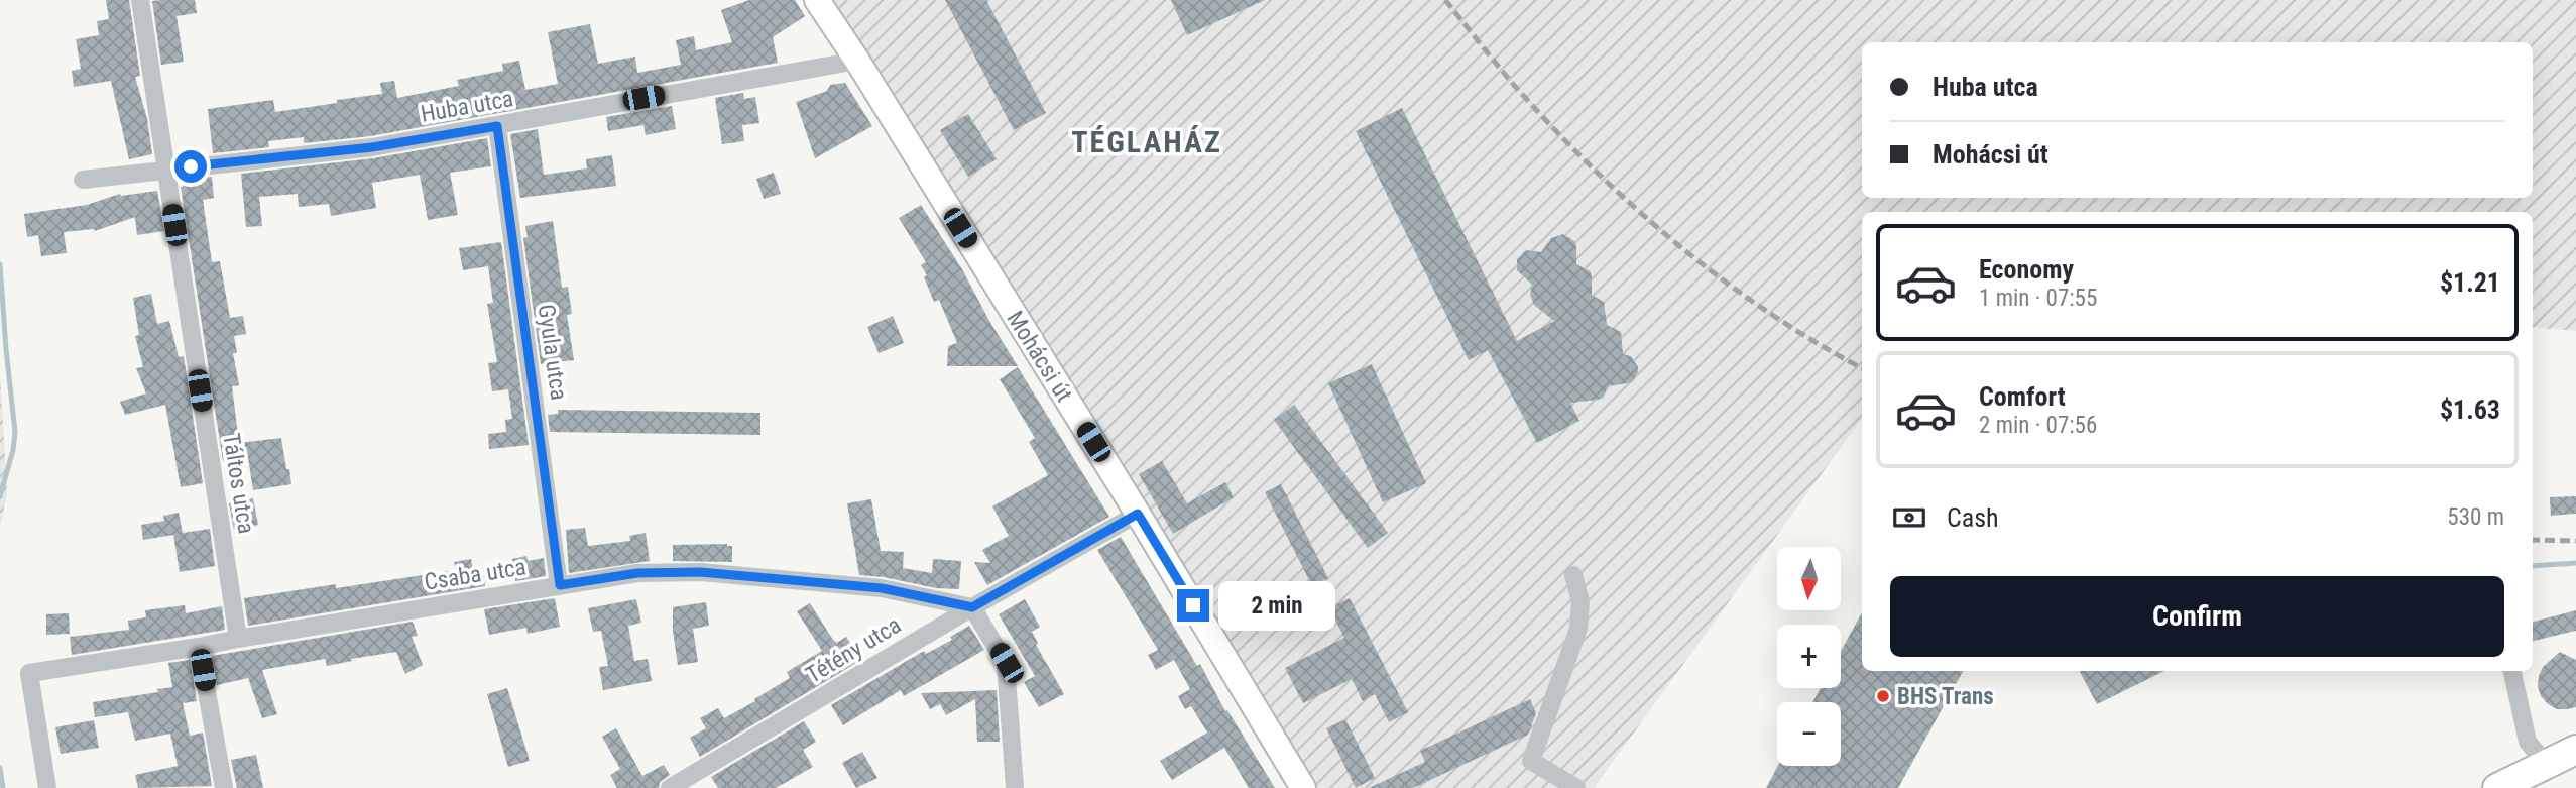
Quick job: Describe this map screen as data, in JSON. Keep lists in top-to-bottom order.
{
  "streets": {
    "main road": ["Mohácsi út"],
    "street": [
      "Huba utca",
      "Gyula utca",
      "Táltos utca",
      "Csaba utca",
      "Tétény utca"
    ]
  },
  "crossings": [
    ["Huba utca", "Gyula utca"],
    ["Huba utca", "Mohácsi út"],
    ["Huba utca", "Táltos utca"],
    ["Gyula utca", "Csaba utca"],
    ["Mohácsi út", "Tétény utca"],
    ["Táltos utca", "Csaba utca"],
    ["Csaba utca", "Tétény utca"]
  ],
  "districts": ["TÉGLAHÁZ"],
  "places": ["BHS Trans"],
  "north": "bottom",
  "page": {
    "banner": ["Huba utca", "Mohácsi út"],
    "list": [
      {
        "name": "Economy",
        "note": "1 min · 07:55",
        "value": "$1.21"
      },
      {
        "name": "Comfort",
        "note": "2 min · 07:56",
        "value": "$1.63"
      }
    ],
    "pay": ["Cash", "530 m"],
    "map_buttons": ["+", "−"],
    "buttons": "Confirm",
    "bubble": "2 min"
  }
}
